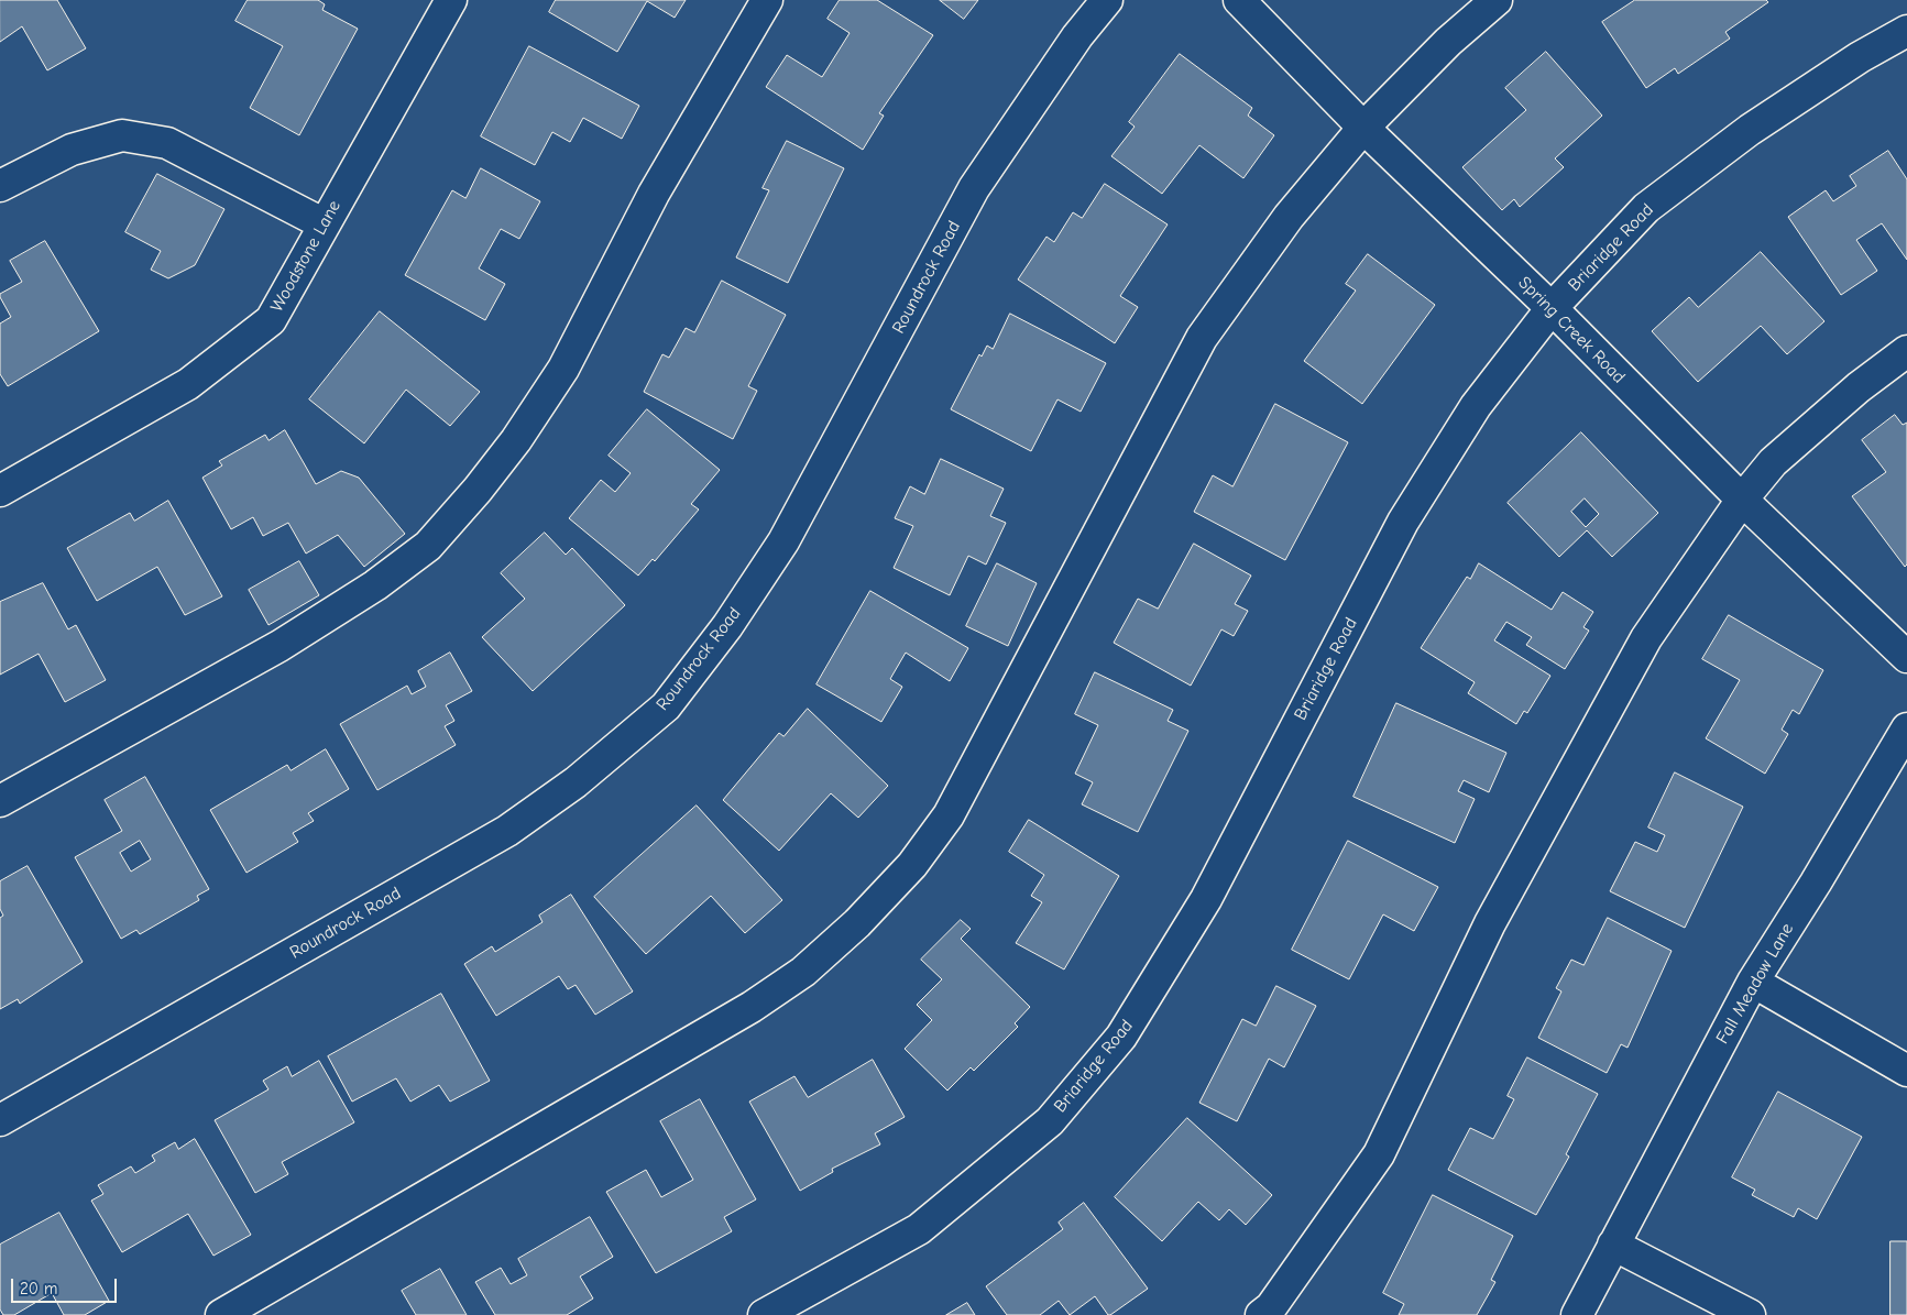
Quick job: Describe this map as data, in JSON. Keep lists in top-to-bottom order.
{
  "streets": {
    "street": [
      "Briaridge Road",
      "Woodstone Lane",
      "Roundrock Road",
      "Spring Creek Road",
      "Fall Meadow Lane"
    ]
  },
  "crossings": [
    ["Briaridge Road", "Spring Creek Road"]
  ],
  "scale_bar": "20 m"
}
